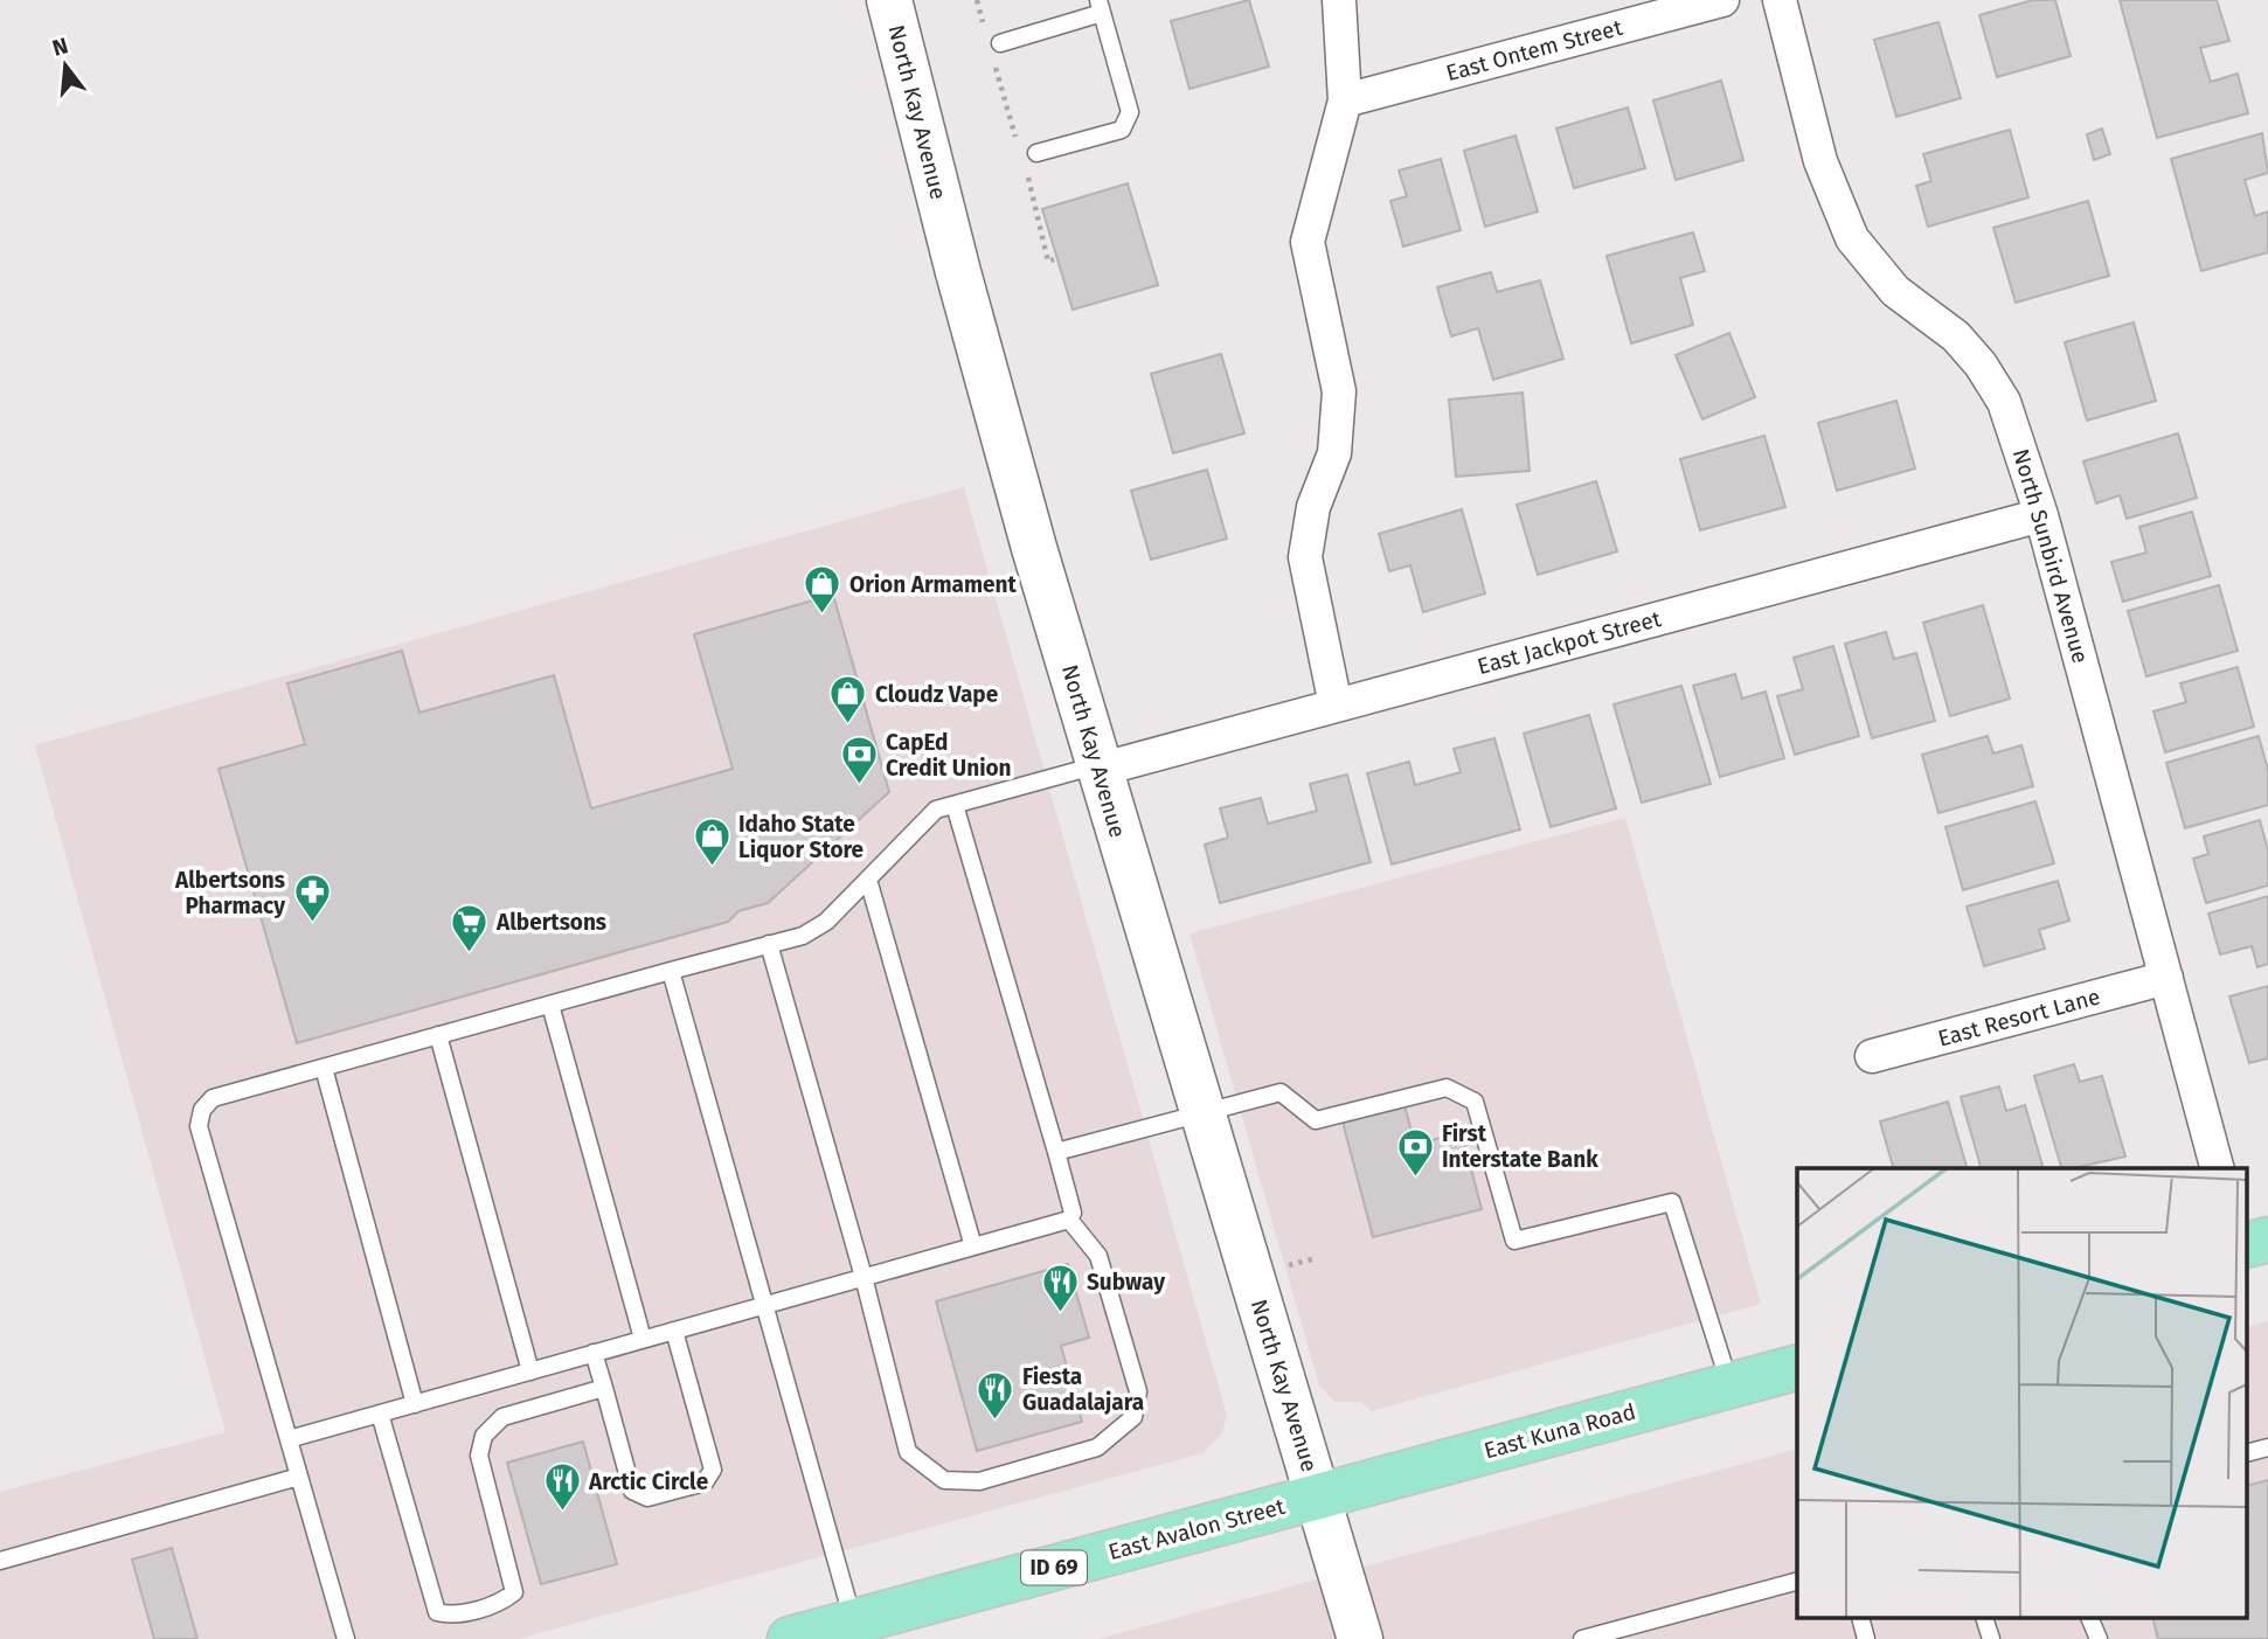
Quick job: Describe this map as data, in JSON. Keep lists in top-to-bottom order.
{
  "streets": {
    "main road": ["East Kuna Road", "East Avalon Street", "ID 69"],
    "street": [
      "East Ontem Street",
      "North Kay Avenue",
      "North Sunbird Avenue",
      "East Jackpot Street",
      "East Resort Lane"
    ]
  },
  "crossings": [
    ["North Kay Avenue", "East Jackpot Street"],
    ["North Kay Avenue", "East Kuna Road"],
    ["North Kay Avenue", "East Avalon Street"],
    ["North Sunbird Avenue", "East Jackpot Street"],
    ["North Sunbird Avenue", "East Resort Lane"],
    ["East Kuna Road", "East Avalon Street"]
  ],
  "places": {
    "shop": ["Orion Armament", "Cloudz Vape", "Idaho State Liquor Store"],
    "bank": ["CapEd Credit Union", "First Interstate Bank"],
    "pharmacy": ["Albertsons Pharmacy"],
    "supermarket": ["Albertsons"],
    "restaurant": ["Subway", "Fiesta Guadalajara", "Arctic Circle"]
  },
  "north": "top"
}
